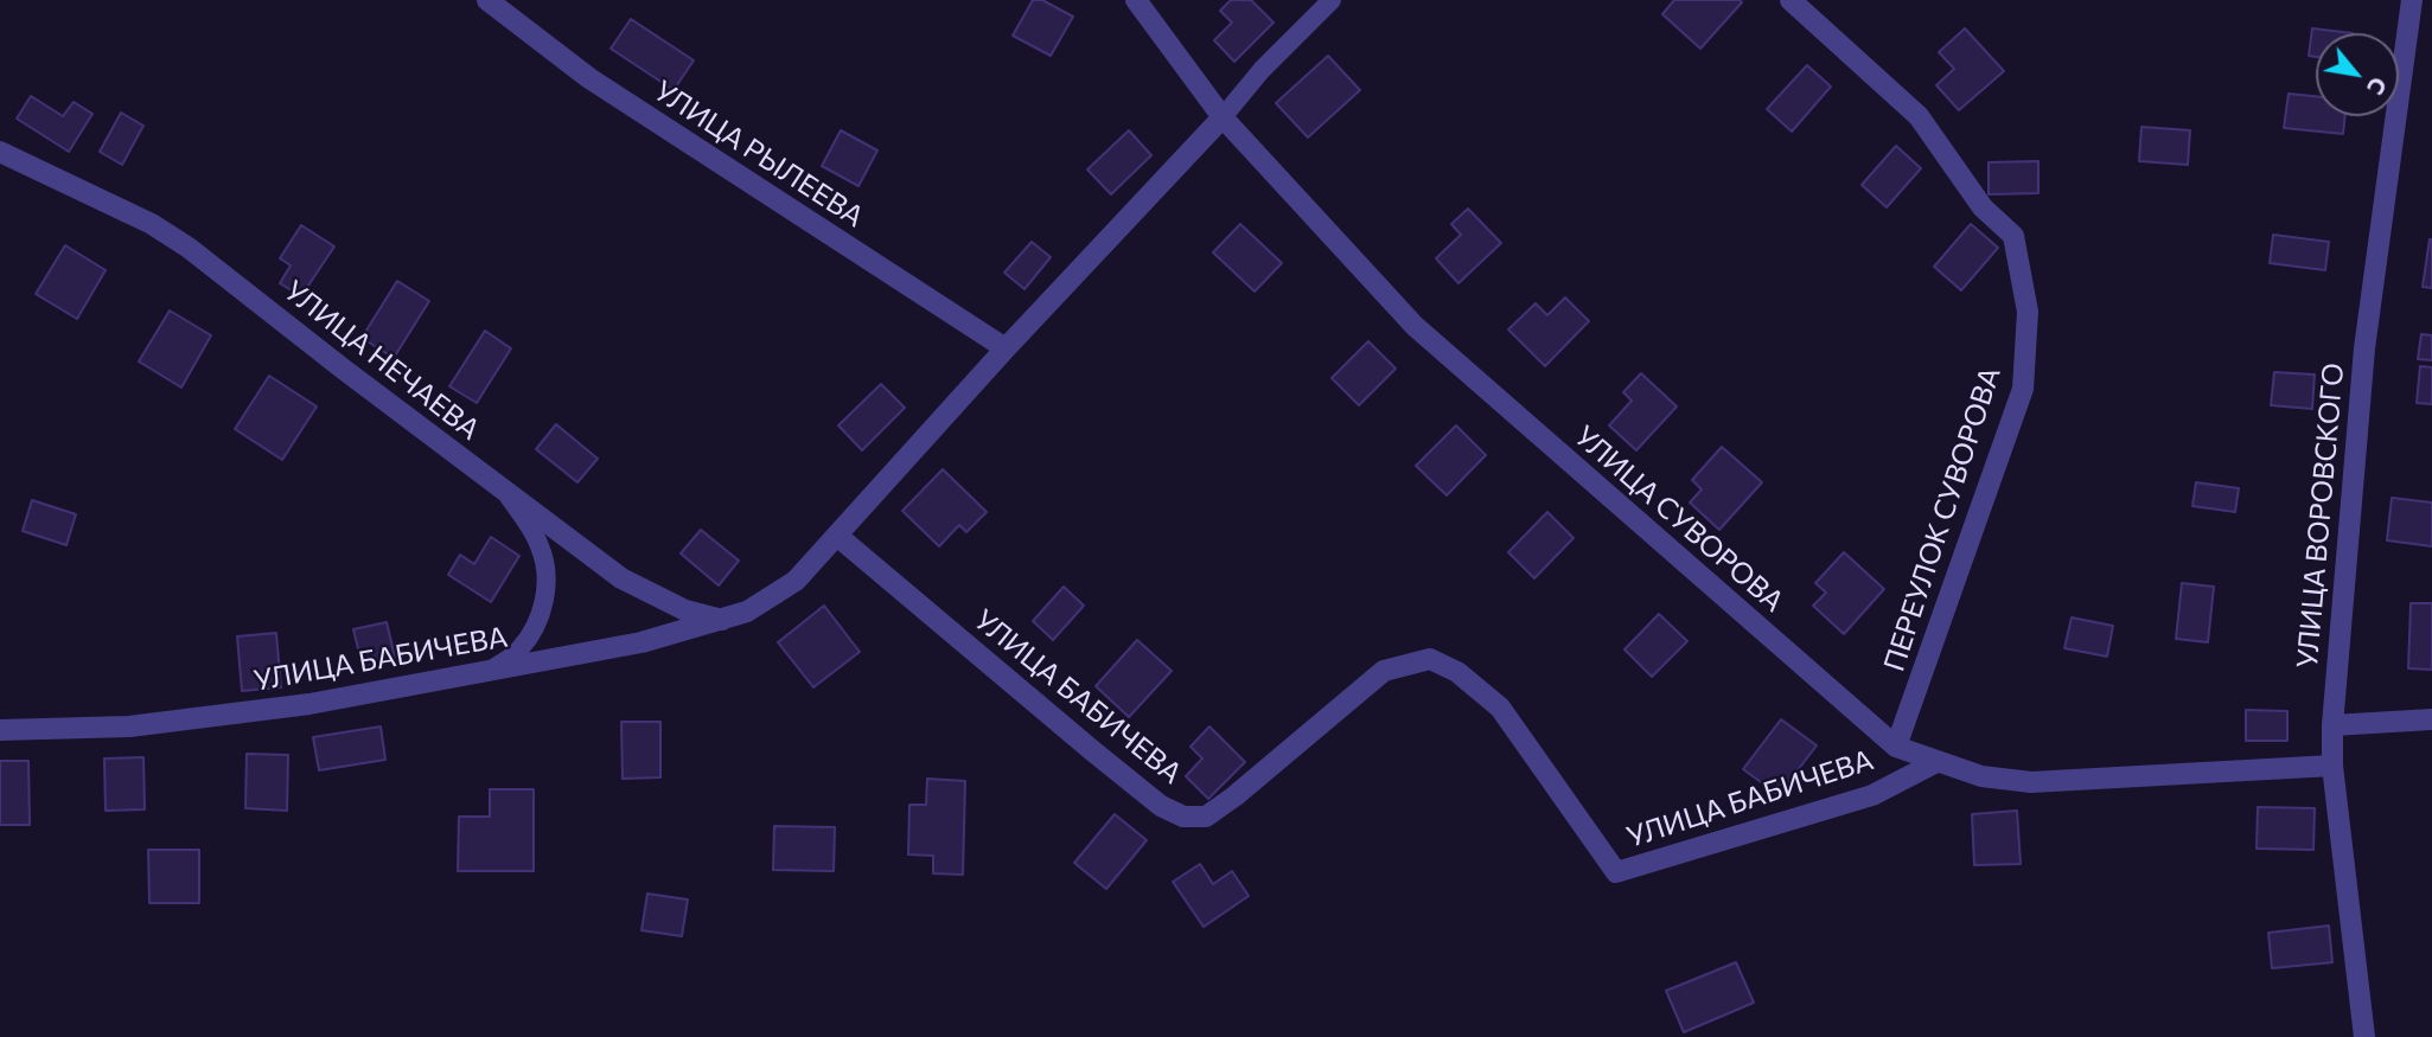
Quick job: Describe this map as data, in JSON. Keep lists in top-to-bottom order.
{
  "streets": {
    "street": [
      "УЛИЦА РЫЛЕЕВА",
      "УЛИЦА НЕЧАЕВА",
      "УЛИЦА ВОРОВСКОГО",
      "УЛИЦА СУВОРОВА",
      "ПЕРЕУЛОК СУВОРОВА",
      "УЛИЦА БАБИЧЕВА"
    ]
  },
  "crossings": [
    ["УЛИЦА РЫЛЕЕВА", "УЛИЦА БАБИЧЕВА"],
    ["УЛИЦА НЕЧАЕВА", "УЛИЦА БАБИЧЕВА"],
    ["УЛИЦА ВОРОВСКОГО", "УЛИЦА СУВОРОВА"],
    ["УЛИЦА СУВОРОВА", "ПЕРЕУЛОК СУВОРОВА"],
    ["УЛИЦА СУВОРОВА", "УЛИЦА БАБИЧЕВА"]
  ],
  "north": "bottom right"
}
